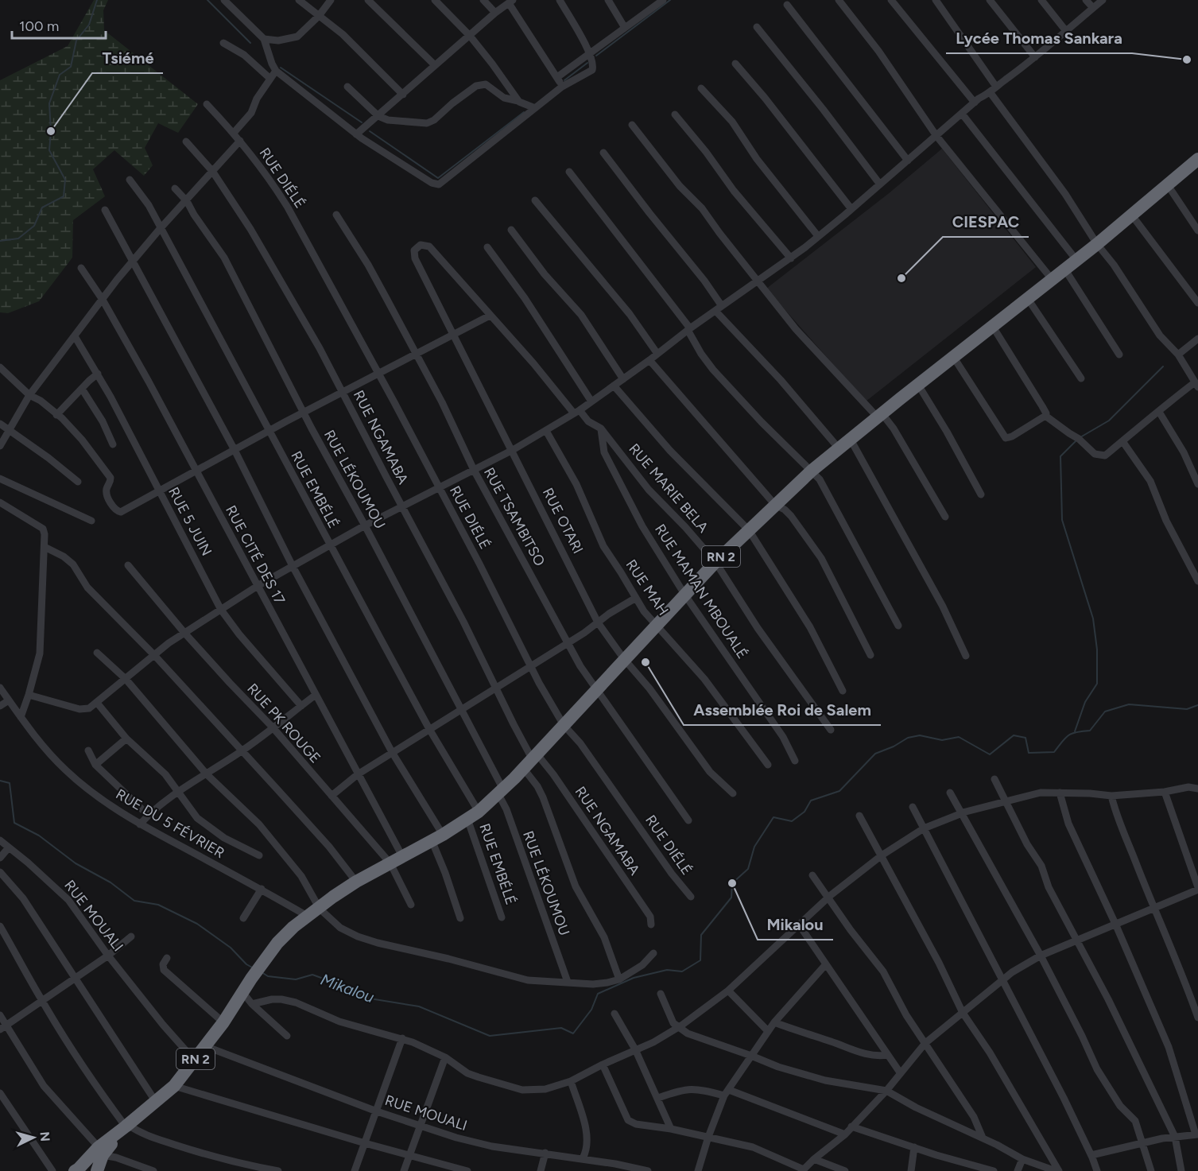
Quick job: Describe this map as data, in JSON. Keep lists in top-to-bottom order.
{
  "streets": {
    "highway": ["RN 2"],
    "street": [
      "RUE DIÉLÉ",
      "RUE NGAMABA",
      "RUE LÉKOUMOU",
      "RUE MARIE BELA",
      "RUE EMBÉLÉ",
      "RUE TSAMBITSO",
      "RUE OTARI",
      "RUE 5 JUIN",
      "RUE CITÉ DES 17",
      "RUE MAH",
      "RUE MAMAN MBOUALÉ",
      "RUE PK ROUGE",
      "RUE DU 5 FÉVRIER",
      "RUE MOUALI"
    ]
  },
  "crossings": [
    ["RUE DIÉLÉ", "RN 2"],
    ["RUE NGAMABA", "RN 2"],
    ["RUE LÉKOUMOU", "RN 2"],
    ["RUE MARIE BELA", "RUE OTARI"],
    ["RUE MARIE BELA", "RN 2"],
    ["RUE MARIE BELA", "RUE MAMAN MBOUALÉ"],
    ["RUE EMBÉLÉ", "RN 2"],
    ["RUE TSAMBITSO", "RN 2"],
    ["RUE OTARI", "RN 2"],
    ["RUE CITÉ DES 17", "RN 2"],
    ["RN 2", "RUE MAH"],
    ["RN 2", "RUE MAMAN MBOUALÉ"],
    ["RN 2", "RUE PK ROUGE"],
    ["RN 2", "RUE DU 5 FÉVRIER"],
    ["RN 2", "RUE MOUALI"]
  ],
  "water": ["Mikalou"],
  "places": [
    "Lycée Thomas Sankara",
    "Tsiémé",
    "CIESPAC",
    "Assemblée Roi de Salem",
    "Mikalou"
  ],
  "scale_bar": "100 m",
  "north": "right"
}
